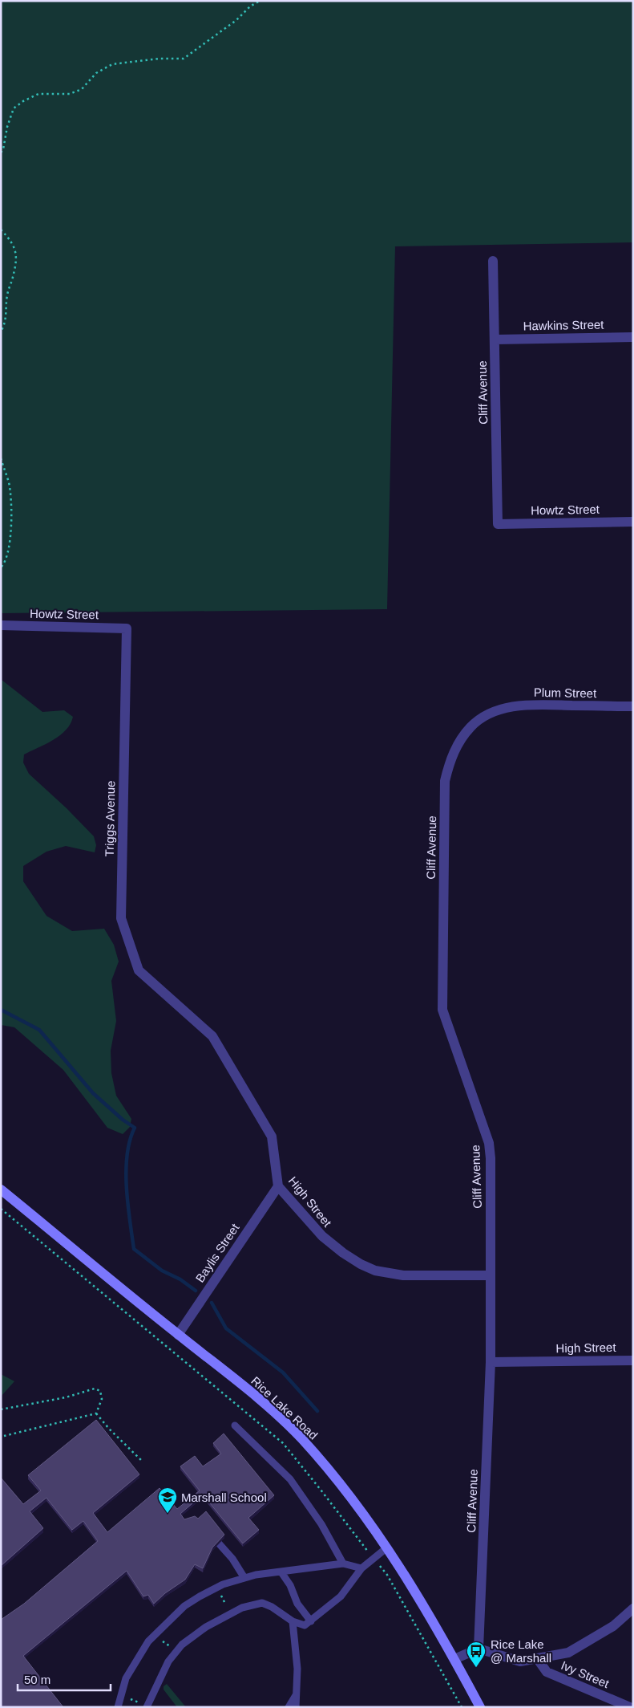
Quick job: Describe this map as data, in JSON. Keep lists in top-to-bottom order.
{
  "streets": {
    "main road": ["Rice Lake Road"],
    "street": [
      "Hawkins Street",
      "Cliff Avenue",
      "Howtz Street",
      "Plum Street",
      "Triggs Avenue",
      "High Street",
      "Baylis Street",
      "Ivy Street"
    ]
  },
  "crossings": [
    ["Hawkins Street", "Cliff Avenue"],
    ["Cliff Avenue", "Howtz Street"],
    ["Cliff Avenue", "Plum Street"],
    ["Cliff Avenue", "High Street"],
    ["Howtz Street", "Triggs Avenue"],
    ["Triggs Avenue", "High Street"],
    ["High Street", "Baylis Street"],
    ["Baylis Street", "Rice Lake Road"]
  ],
  "places": {
    "school or university": ["Marshall School"],
    "bus stop": ["Rice Lake @ Marshall"]
  },
  "scale_bar": "50 m"
}
